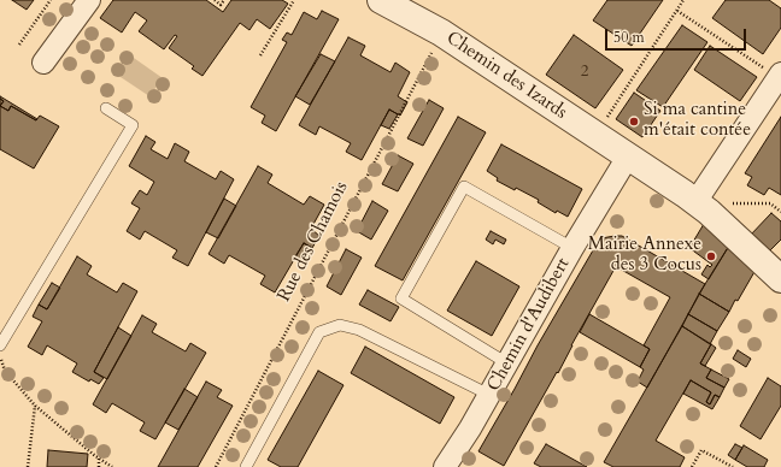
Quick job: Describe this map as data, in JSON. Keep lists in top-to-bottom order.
{
  "streets": {
    "street": ["Chemin des Izards", "Chemin d'Audibert"],
    "path": ["Rue des Chamois"]
  },
  "crossings": [
    ["Chemin des Izards", "Rue des Chamois"],
    ["Chemin des Izards", "Chemin d'Audibert"]
  ],
  "places": ["Si ma cantine m'était contée", "Mairie Annexe des 3 Cocus"],
  "house_numbers": ["2"],
  "scale_bar": "50 m"
}
